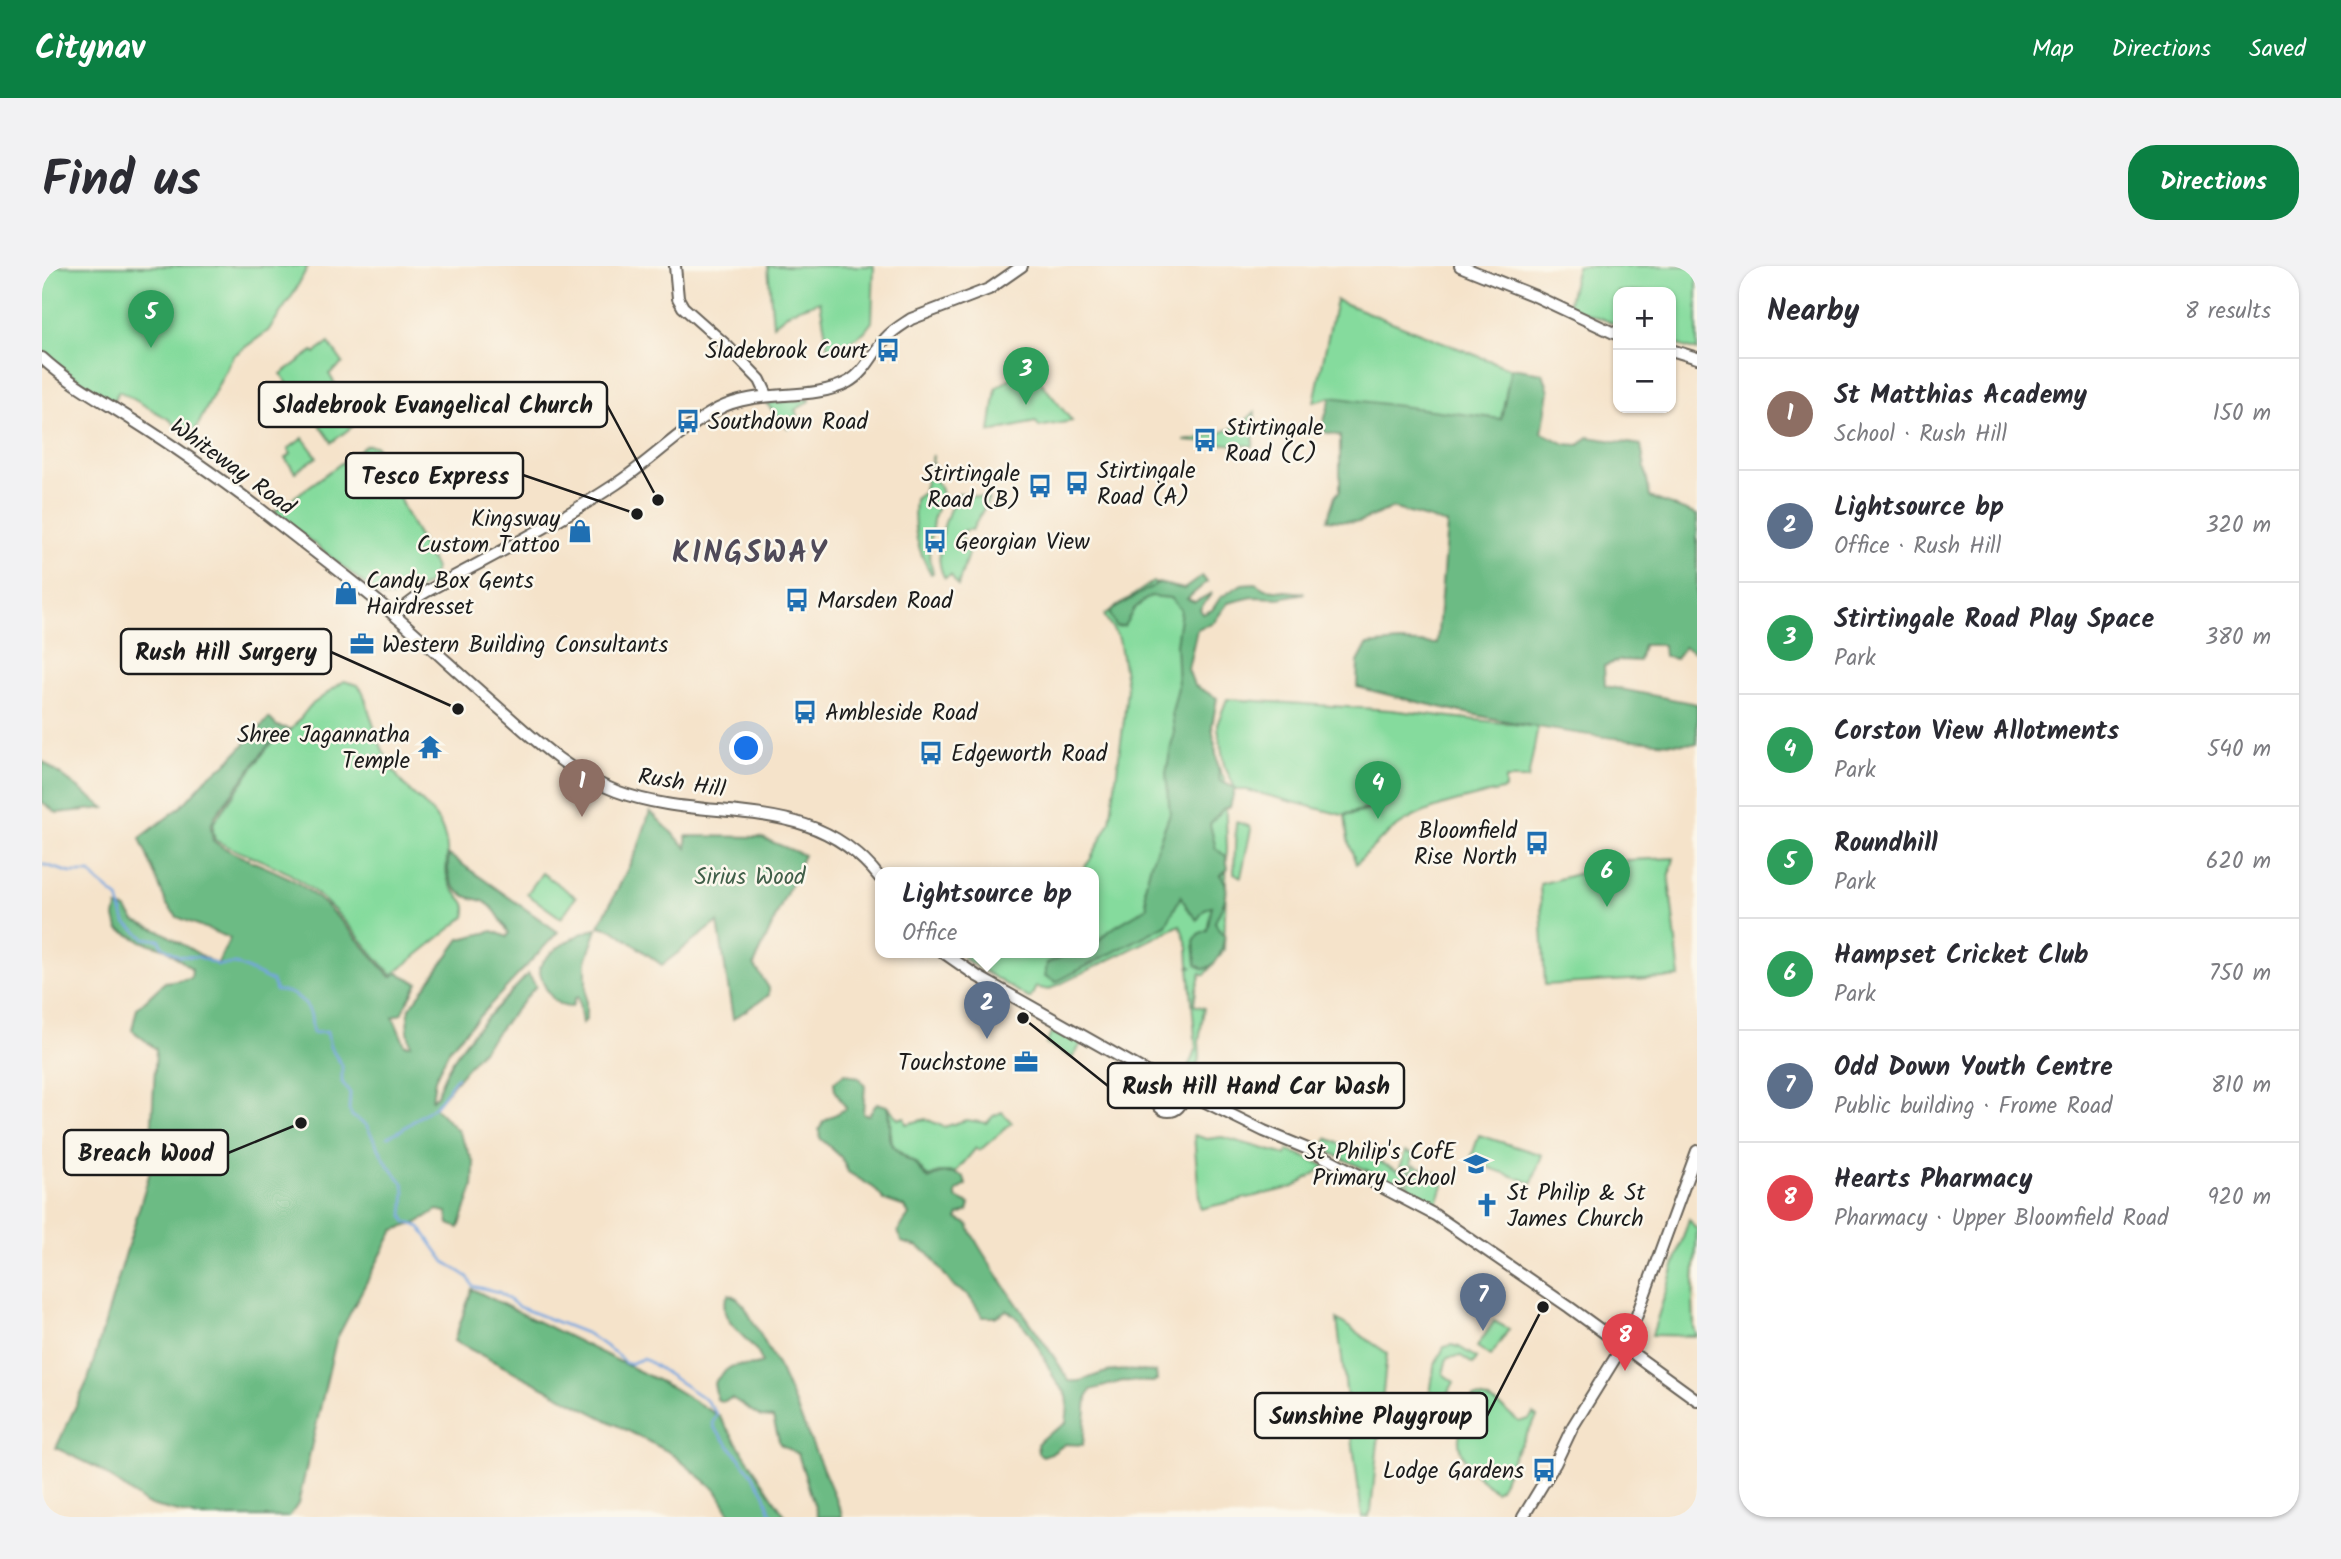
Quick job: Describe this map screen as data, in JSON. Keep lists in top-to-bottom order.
{
  "streets": {
    "street": ["Whiteway Road", "Rush Hill"]
  },
  "crossings": [
    ["Whiteway Road", "Rush Hill"]
  ],
  "districts": ["KINGSWAY"],
  "parks": ["Sirius Wood"],
  "places": {
    "bus stop": [
      "Sladebrook Court",
      "Southdown Road",
      "Stirtingale Road (C)",
      "Stirtingale Road (A)",
      "Stirtingale Road (B)",
      "Georgian View",
      "Marsden Road",
      "Ambleside Road",
      "Edgeworth Road",
      "Bloomfield Rise North",
      "Lodge Gardens"
    ],
    "other": [
      "Sladebrook Evangelical Church",
      "Tesco Express",
      "Rush Hill Surgery",
      "Rush Hill Hand Car Wash",
      "Breach Wood",
      "Sunshine Playgroup"
    ],
    "shop": ["Kingsway Custom Tattoo", "Candy Box Gents Hairdresset"],
    "office": ["Western Building Consultants", "Touchstone"],
    "temple": ["Shree Jagannatha Temple"],
    "school or university": ["St Philip's CofE Primary School"],
    "church": ["St Philip & St James Church"]
  },
  "page": {
    "header": "Citynav",
    "nav": ["Map", "Directions", "Saved"],
    "title": "Find us",
    "buttons": "Directions",
    "heading": ["Nearby", "8 results"],
    "map_buttons": ["+", "−"],
    "pins": [
      "5",
      "3",
      "1",
      "4",
      "6",
      "2",
      "7",
      "8"
    ],
    "list": [
      {
        "mark": "1",
        "name": "St Matthias Academy",
        "note": "School · Rush Hill",
        "value": "150 m"
      },
      {
        "mark": "2",
        "name": "Lightsource bp",
        "note": "Office · Rush Hill",
        "value": "320 m"
      },
      {
        "mark": "3",
        "name": "Stirtingale Road Play Space",
        "note": "Park",
        "value": "380 m"
      },
      {
        "mark": "4",
        "name": "Corston View Allotments",
        "note": "Park",
        "value": "540 m"
      },
      {
        "mark": "5",
        "name": "Roundhill",
        "note": "Park",
        "value": "620 m"
      },
      {
        "mark": "6",
        "name": "Hampset Cricket Club",
        "note": "Park",
        "value": "750 m"
      },
      {
        "mark": "7",
        "name": "Odd Down Youth Centre",
        "note": "Public building · Frome Road",
        "value": "810 m"
      },
      {
        "mark": "8",
        "name": "Hearts Pharmacy",
        "note": "Pharmacy · Upper Bloomfield Road",
        "value": "920 m"
      }
    ],
    "popup": ["Lightsource bp", "Office"]
  }
}
